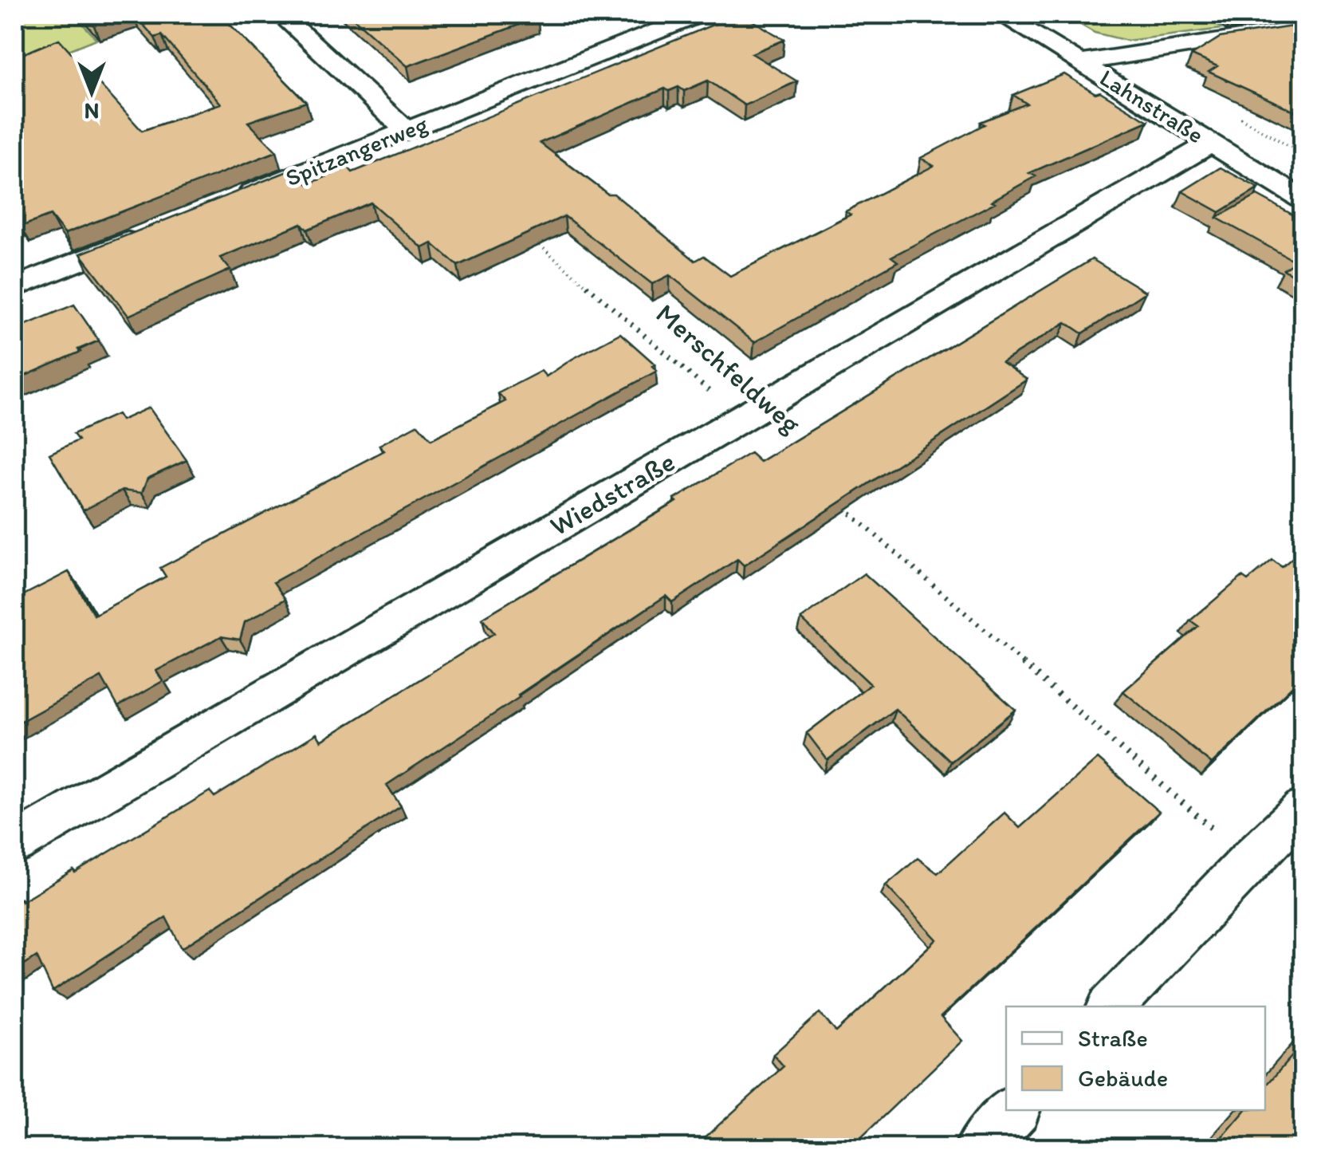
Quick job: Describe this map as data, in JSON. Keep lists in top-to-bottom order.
{
  "streets": {
    "street": ["Lahnstraße", "Spitzangerweg", "Wiedstraße"],
    "path": ["Merschfeldweg"]
  },
  "crossings": [
    ["Lahnstraße", "Wiedstraße"],
    ["Merschfeldweg", "Wiedstraße"]
  ],
  "legend": ["Straße", "Gebäude"],
  "north": "bottom"
}
